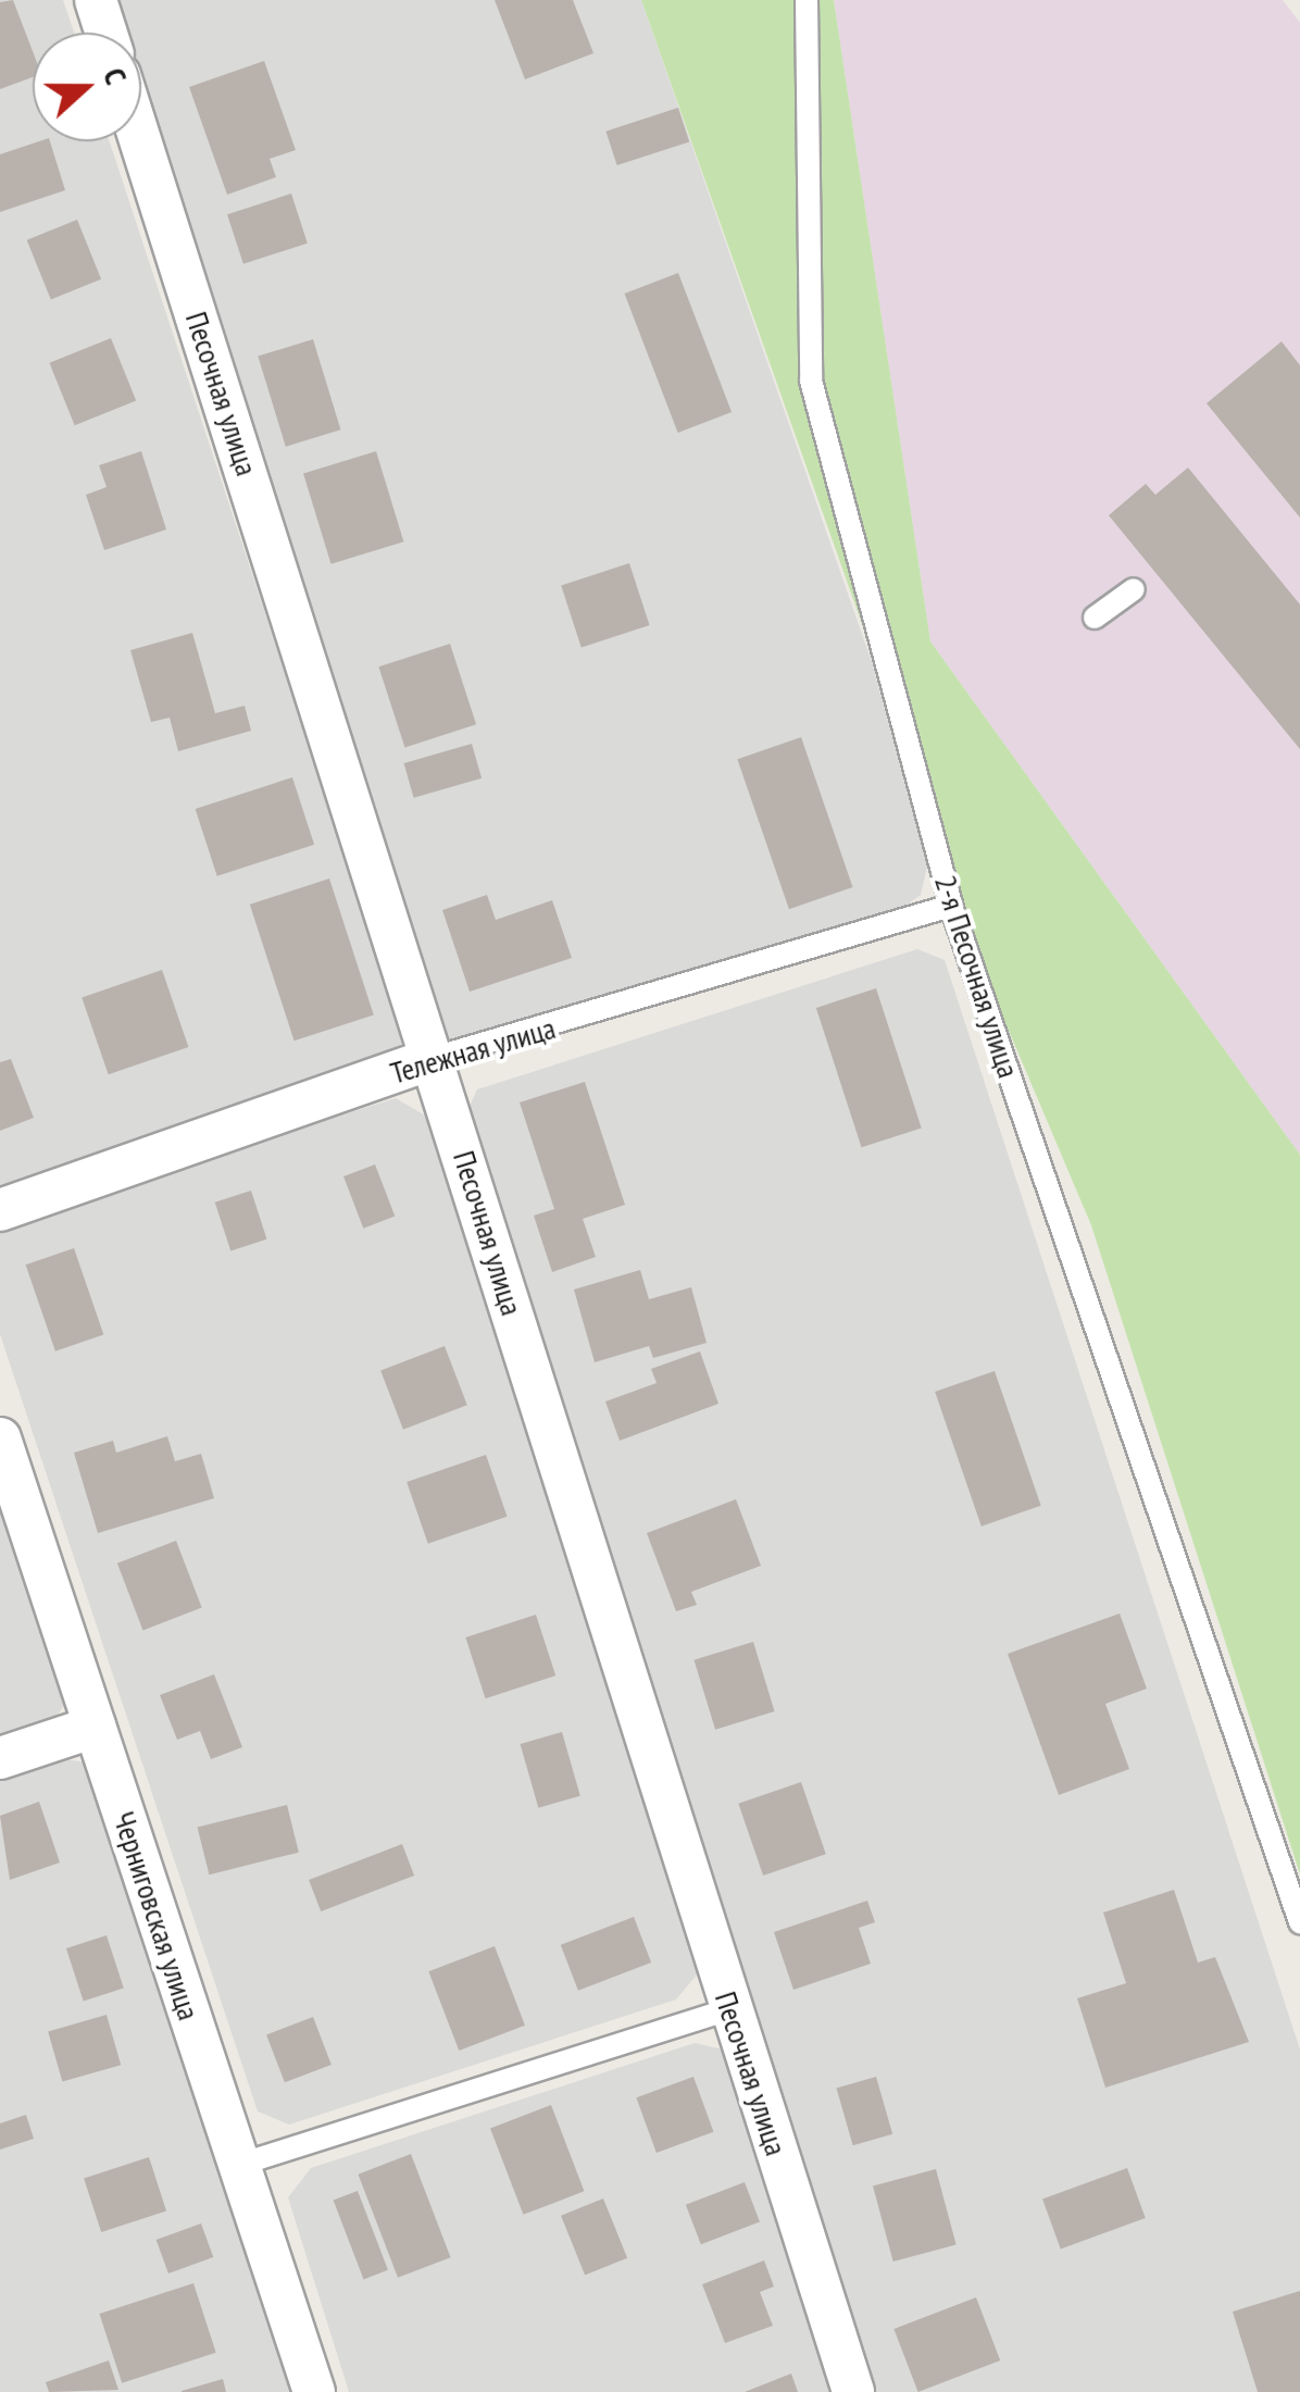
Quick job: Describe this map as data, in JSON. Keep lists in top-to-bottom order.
{
  "streets": {
    "street": ["Песочная улица", "Тележная улица", "Черниговская улица"],
    "lane": ["2-я Песочная улица"]
  },
  "crossings": [
    ["Песочная улица", "Тележная улица"],
    ["2-я Песочная улица", "Тележная улица"]
  ],
  "north": "right"
}
